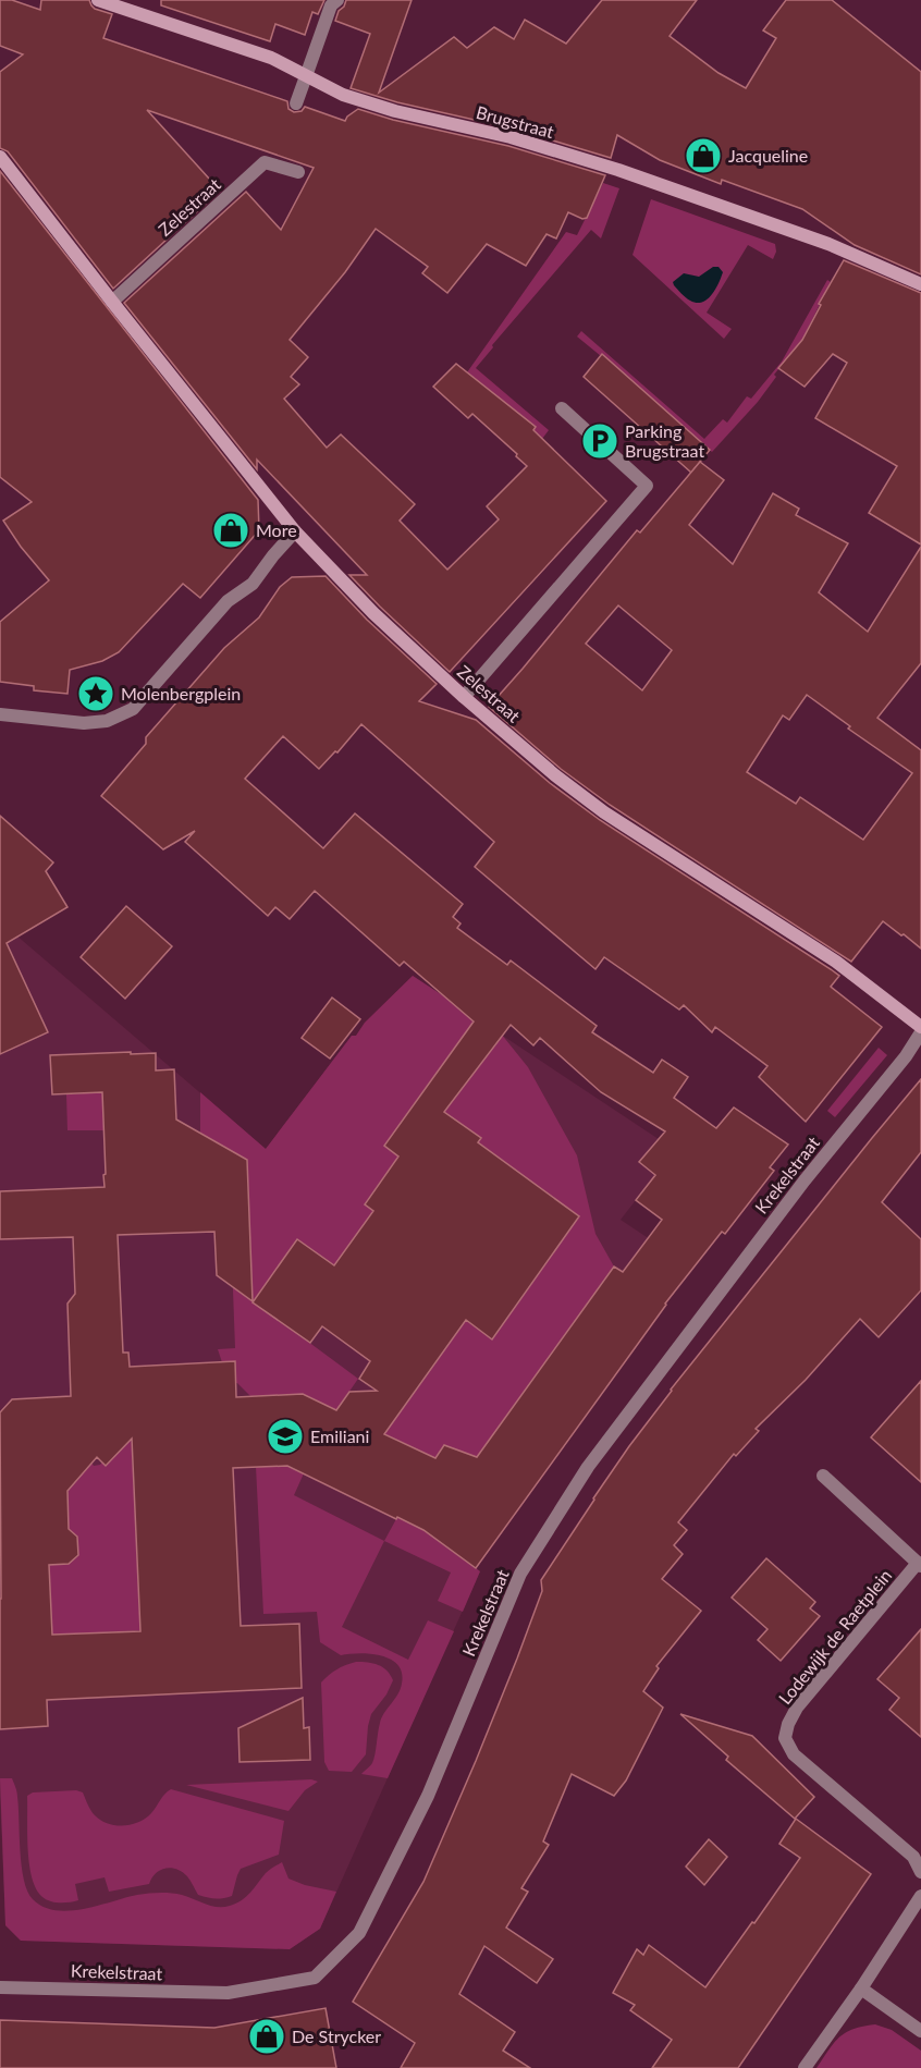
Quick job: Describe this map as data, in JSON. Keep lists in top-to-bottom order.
{
  "streets": {
    "street": [
      "Brugstraat",
      "Zelestraat",
      "Krekelstraat",
      "Lodewijk de Raetplein"
    ]
  },
  "crossings": [
    ["Zelestraat", "Krekelstraat"]
  ],
  "places": {
    "shop": ["Jacqueline", "More", "De Strycker"],
    "parking": ["Parking Brugstraat"],
    "place": ["Molenbergplein"],
    "school or university": ["Emiliani"]
  }
}
